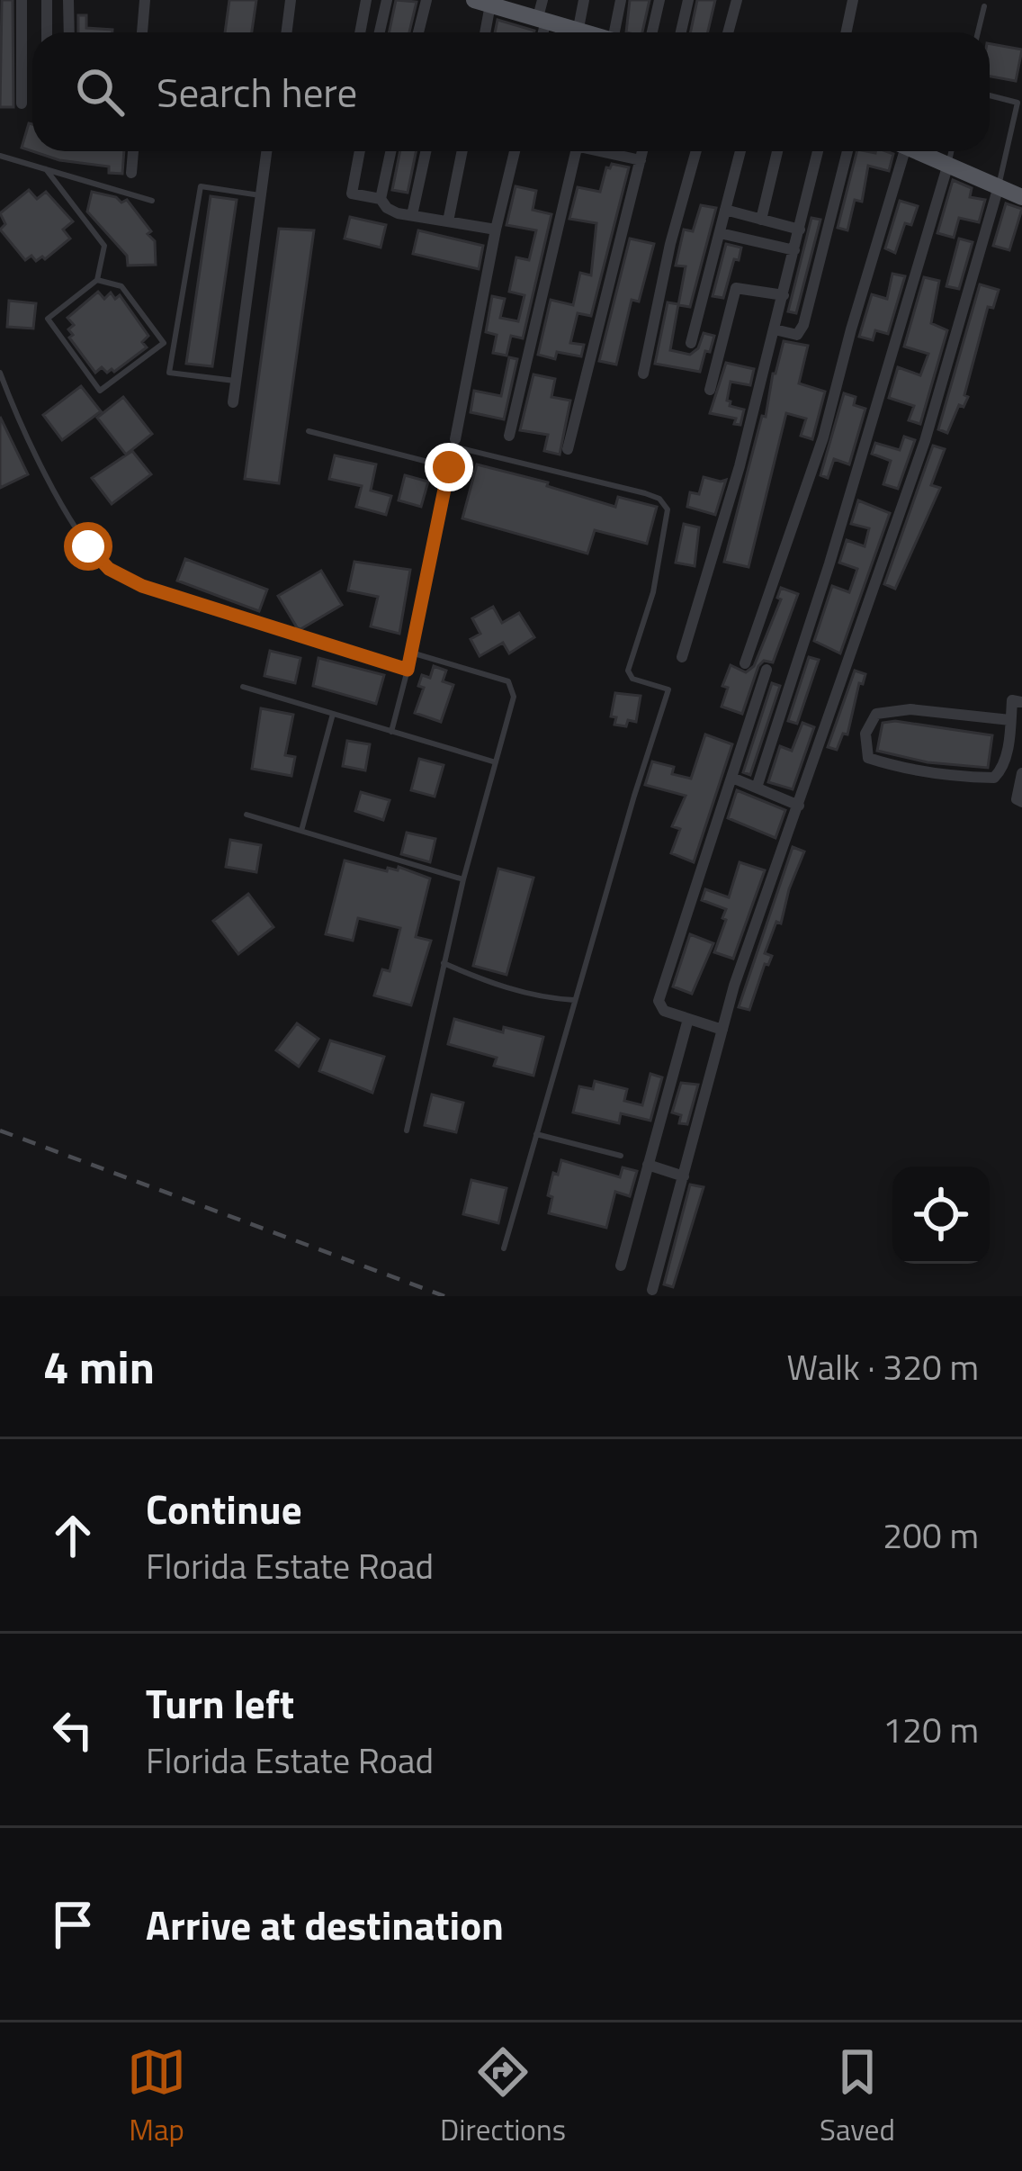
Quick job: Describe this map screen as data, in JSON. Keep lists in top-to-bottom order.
{
  "page": {
    "search": "Search here",
    "heading": ["4 min", "Walk · 320 m"],
    "list": [
      ["Continue", "Florida Estate Road", "200 m"],
      ["Turn left", "Florida Estate Road", "120 m"],
      "Arrive at destination"
    ],
    "nav": ["Map", "Directions", "Saved"]
  }
}
